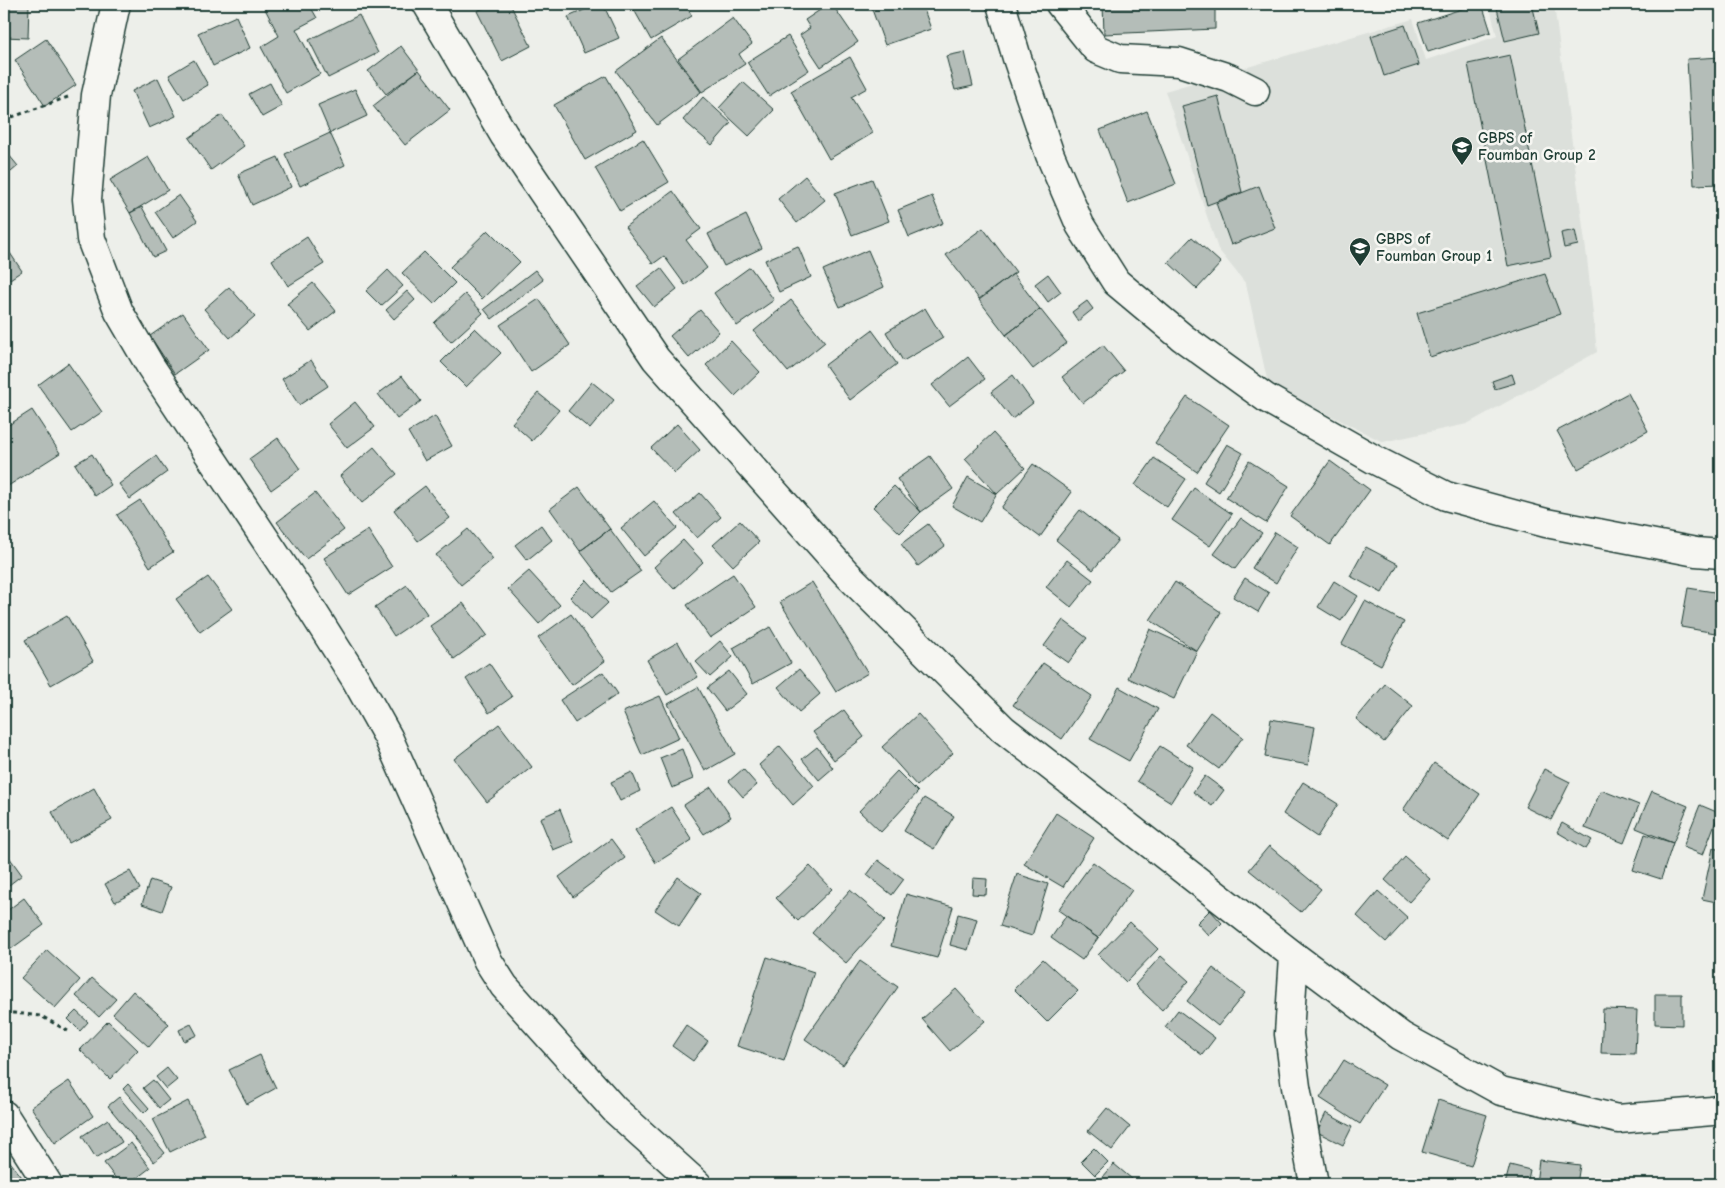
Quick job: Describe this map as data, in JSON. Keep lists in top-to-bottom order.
{
  "places": {
    "school or university": ["GBPS of Foumban Group 2", "GBPS of Foumban Group 1"]
  }
}
